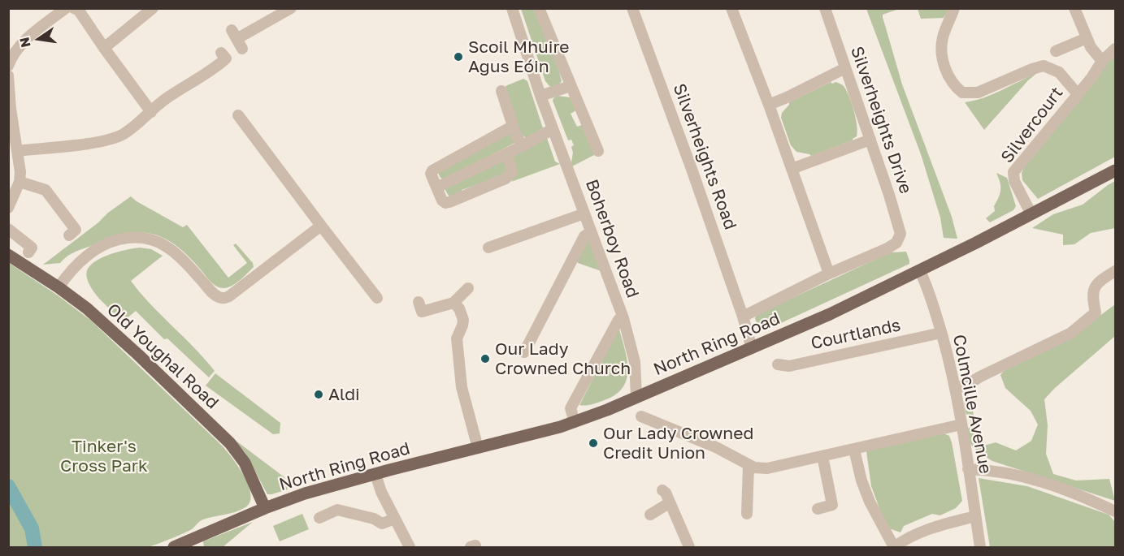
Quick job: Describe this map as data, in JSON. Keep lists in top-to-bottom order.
{
  "streets": {
    "main road": ["North Ring Road", "Old Youghal Road"],
    "street": [
      "Silverheights Drive",
      "Silvercourt",
      "Silverheights Road",
      "Boherboy Road",
      "Courtlands",
      "Colmcille Avenue"
    ]
  },
  "crossings": [
    ["Silvercourt", "North Ring Road"],
    ["Silverheights Road", "North Ring Road"],
    ["Boherboy Road", "North Ring Road"],
    ["Courtlands", "Colmcille Avenue"],
    ["North Ring Road", "Old Youghal Road"],
    ["North Ring Road", "Colmcille Avenue"]
  ],
  "parks": ["Tinker's Cross Park"],
  "places": [
    "Scoil Mhuire Agus Eóin",
    "Our Lady Crowned Church",
    "Aldi",
    "Our Lady Crowned Credit Union"
  ],
  "north": "left"
}
